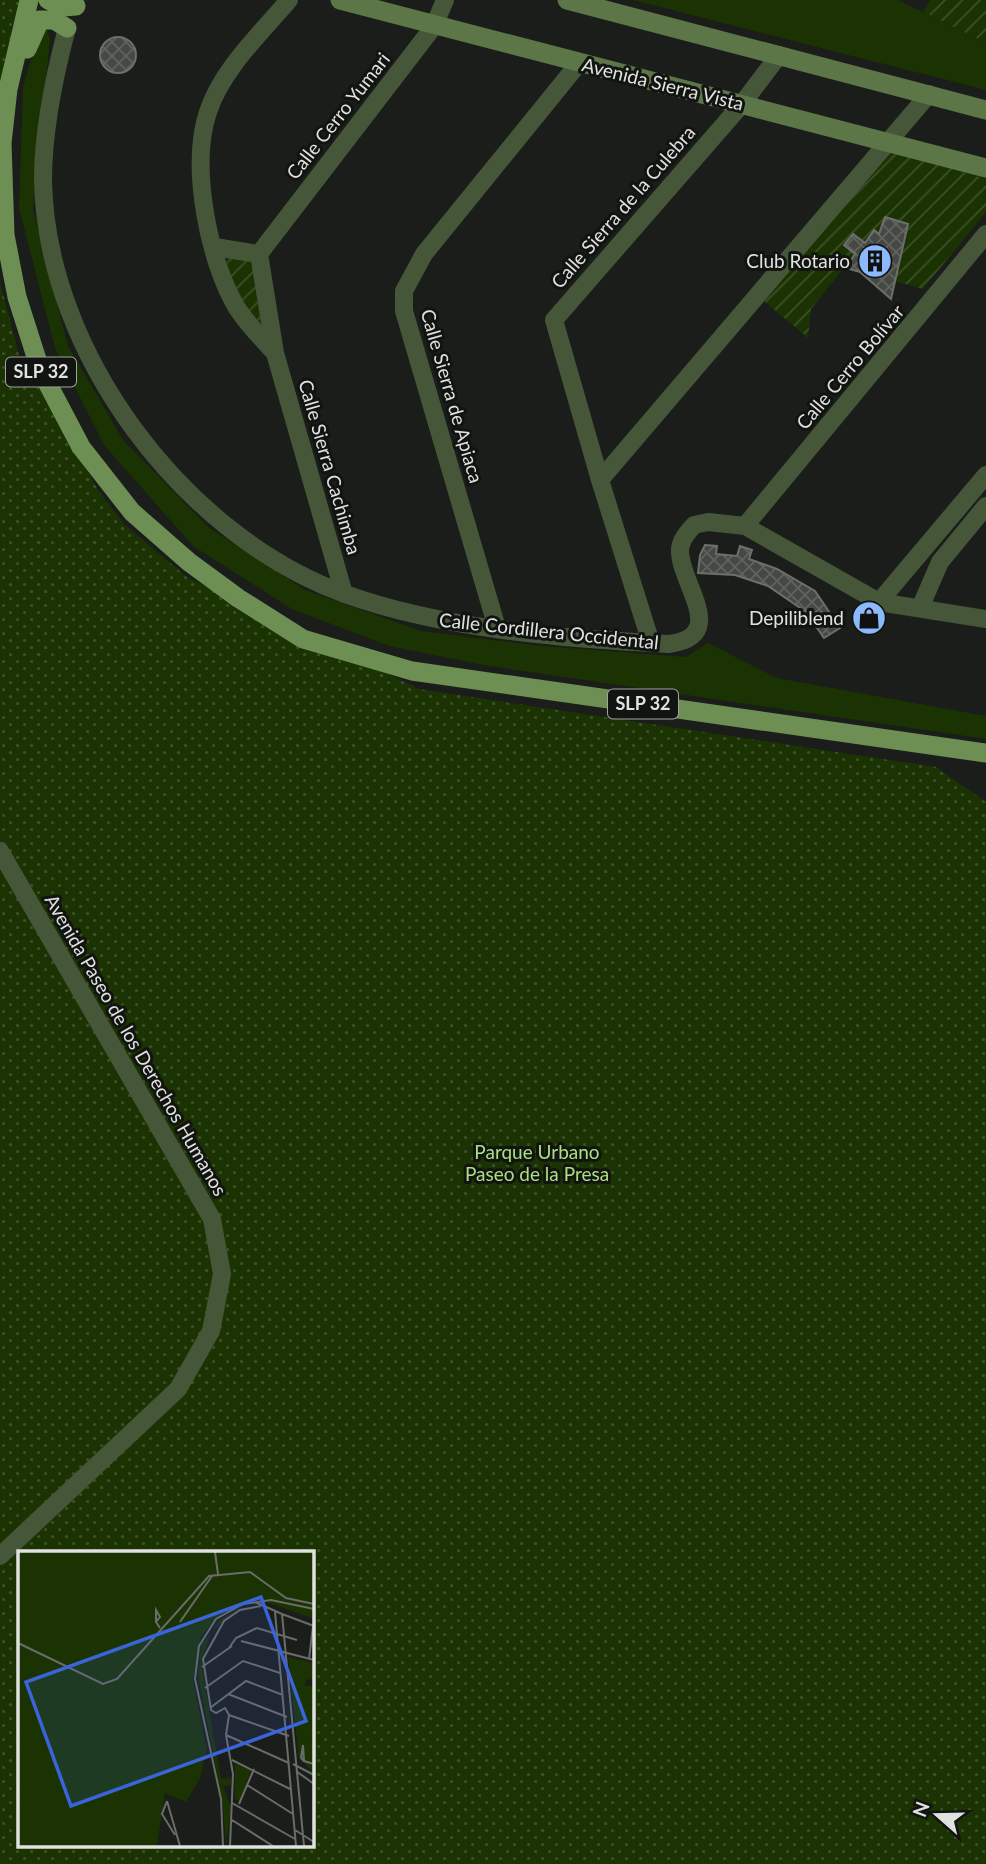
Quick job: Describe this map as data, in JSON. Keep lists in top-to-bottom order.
{
  "streets": {
    "main road": ["Avenida Sierra Vista", "SLP 32", "Calle Cordillera Occidental"],
    "street": [
      "Calle Cerro Yumari",
      "Calle Sierra de la Culebra",
      "Calle Cerro Bolívar",
      "Calle Sierra de Apiaca",
      "Calle Sierra Cachimba",
      "Avenida Paseo de los Derechos Humanos"
    ]
  },
  "crossings": [
    ["Avenida Sierra Vista", "Calle Cerro Yumari"],
    ["Avenida Sierra Vista", "Calle Sierra de la Culebra"],
    ["Avenida Sierra Vista", "Calle Sierra de Apiaca"],
    ["Calle Cerro Yumari", "Calle Sierra Cachimba"],
    ["Calle Sierra de la Culebra", "Calle Cordillera Occidental"],
    ["Calle Cerro Bolívar", "Calle Cordillera Occidental"],
    ["Calle Sierra de Apiaca", "Calle Cordillera Occidental"],
    ["Calle Sierra Cachimba", "Calle Cordillera Occidental"]
  ],
  "parks": ["Parque Urbano Paseo de la Presa"],
  "places": {
    "building": ["Club Rotario"],
    "shop": ["Depiliblend"]
  },
  "north": "left"
}
